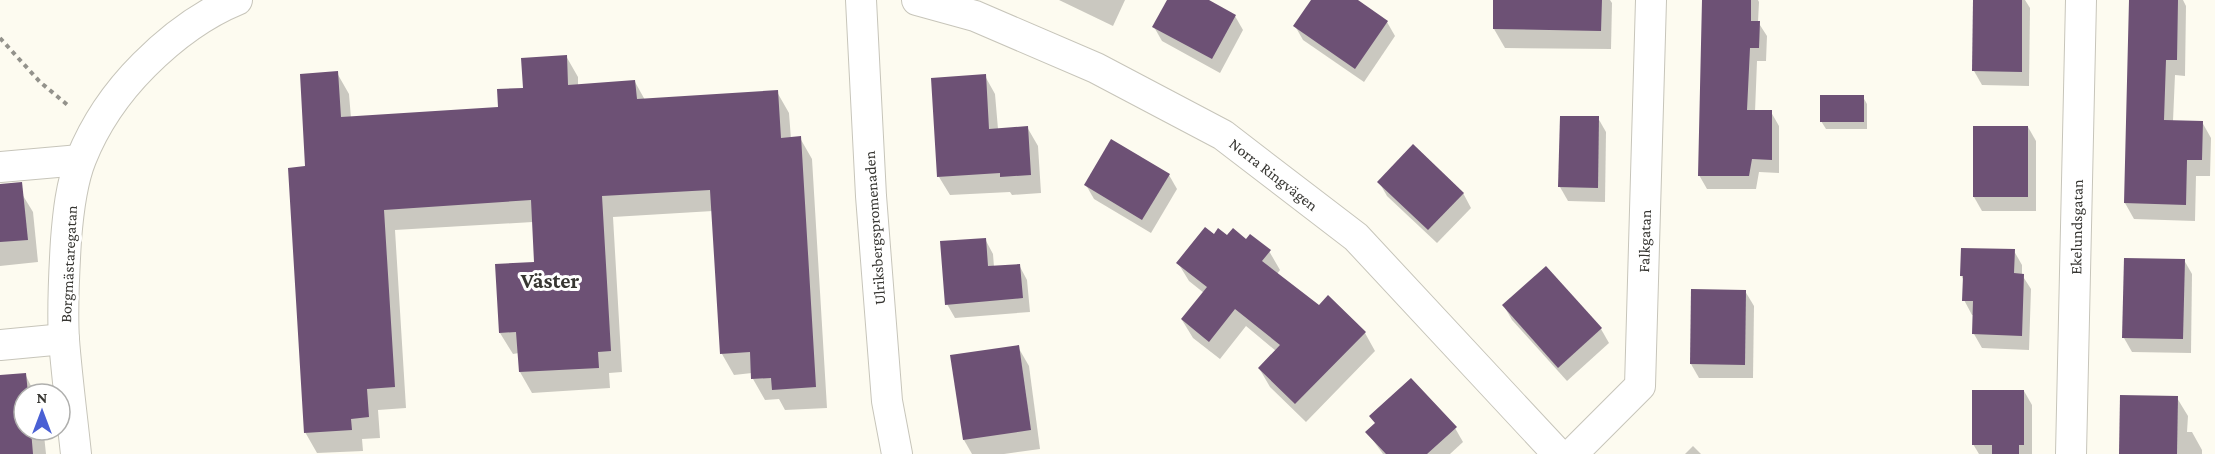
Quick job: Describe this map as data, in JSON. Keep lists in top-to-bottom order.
{
  "streets": {
    "street": [
      "Norra Ringvägen",
      "Ekelundsgatan",
      "Ulriksbergspromenaden",
      "Falkgatan",
      "Borgmästaregatan"
    ]
  },
  "districts": ["Väster"],
  "north": "top"
}
